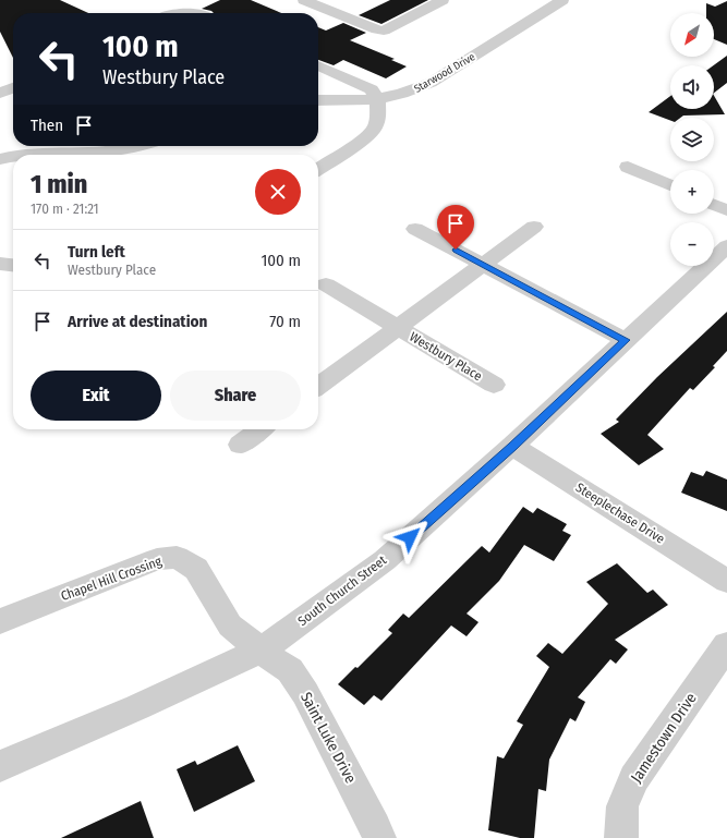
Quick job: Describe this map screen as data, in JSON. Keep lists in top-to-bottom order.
{
  "streets": {
    "street": [
      "Starwood Drive",
      "Westbury Place",
      "Steeplechase Drive",
      "Chapel Hill Crossing",
      "South Church Street",
      "Saint Luke Drive",
      "Jamestown Drive"
    ]
  },
  "crossings": [
    ["Steeplechase Drive", "South Church Street"],
    ["Chapel Hill Crossing", "South Church Street"],
    ["Chapel Hill Crossing", "Saint Luke Drive"],
    ["South Church Street", "Saint Luke Drive"]
  ],
  "north": "bottom left",
  "page": {
    "map_buttons": ["+", "−"],
    "turn": ["100 m", "Westbury Place"],
    "then": "Then",
    "heading": ["1 min", "170 m · 21:21"],
    "list": [
      {
        "name": "Turn left",
        "note": "Westbury Place",
        "value": "100 m"
      },
      {
        "name": "Arrive at destination",
        "value": "70 m"
      }
    ],
    "buttons": ["Exit", "Share"]
  }
}
